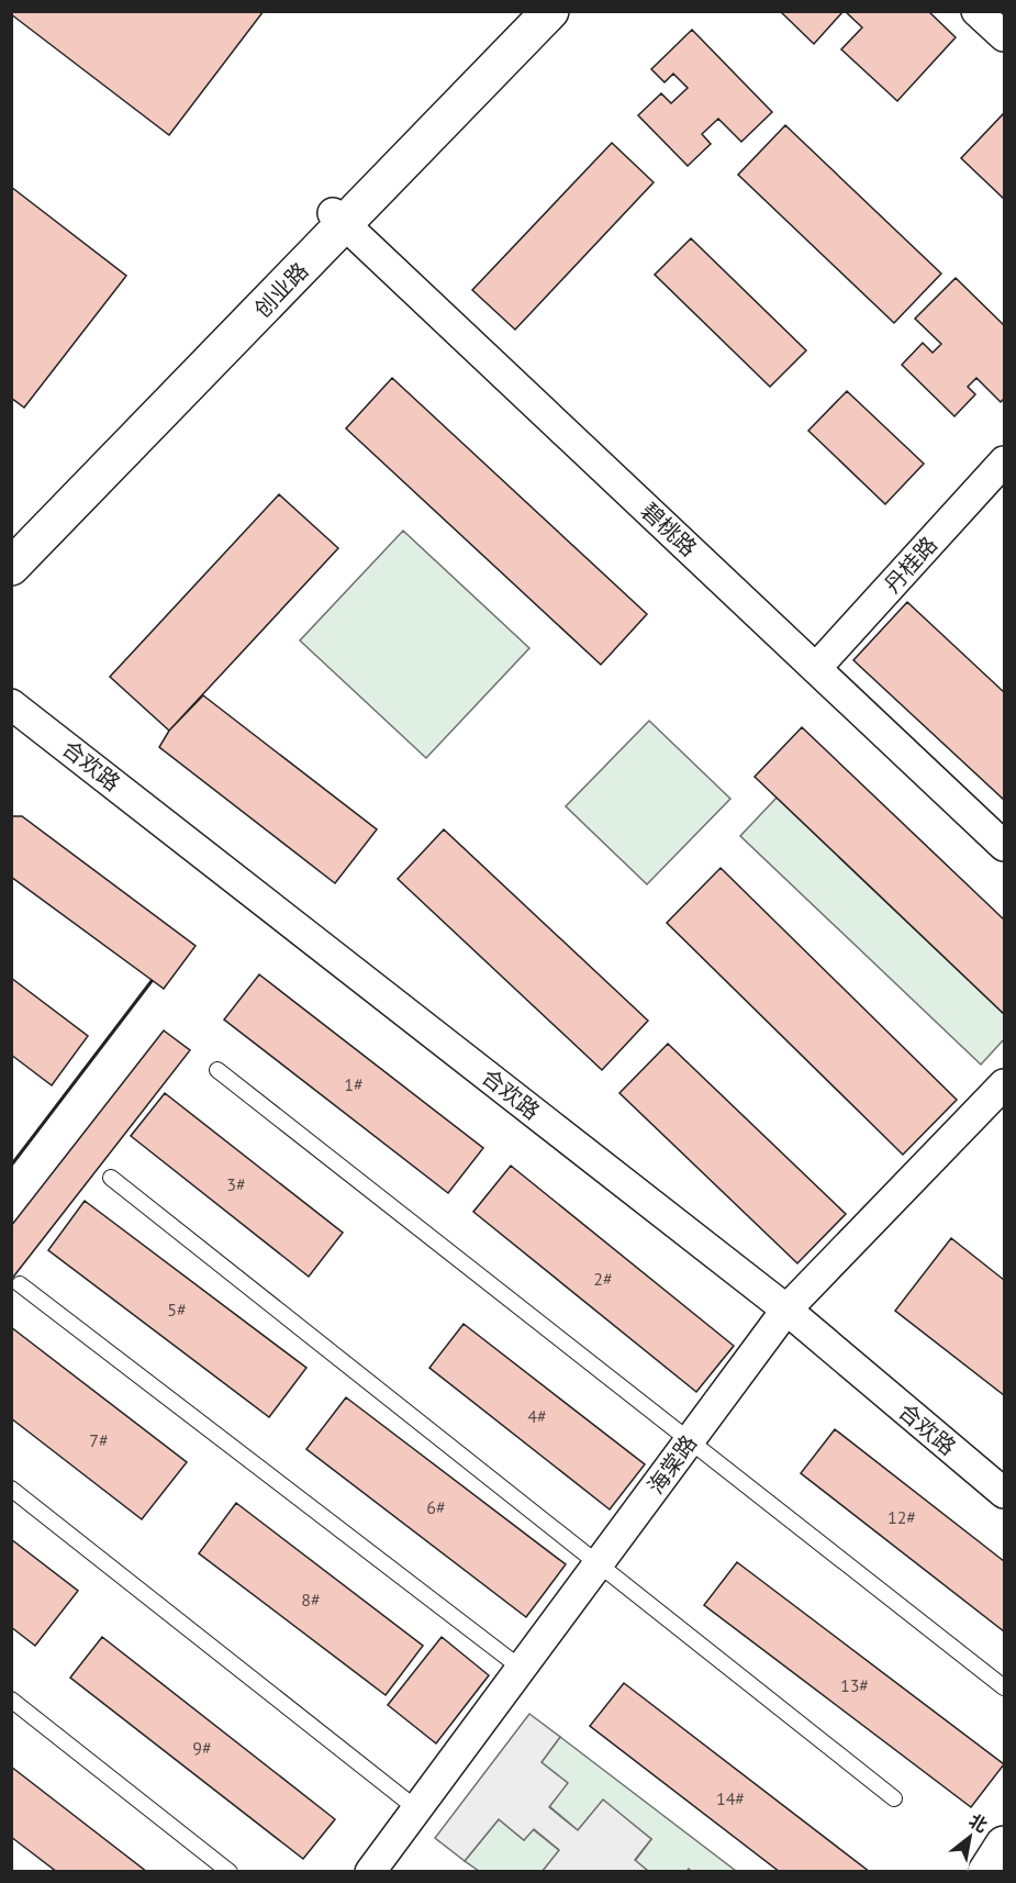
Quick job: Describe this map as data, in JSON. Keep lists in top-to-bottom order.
{
  "streets": {
    "street": [
      "创业路",
      "碧桃路",
      "丹桂路",
      "合欢路",
      "海棠路"
    ]
  },
  "crossings": [
    ["创业路", "碧桃路"],
    ["碧桃路", "丹桂路"],
    ["合欢路", "海棠路"]
  ],
  "house_numbers": [
    "1#",
    "3#",
    "2#",
    "5#",
    "4#",
    "7#",
    "6#",
    "12#",
    "8#",
    "13#",
    "9#",
    "14#"
  ],
  "north": "top right"
}
